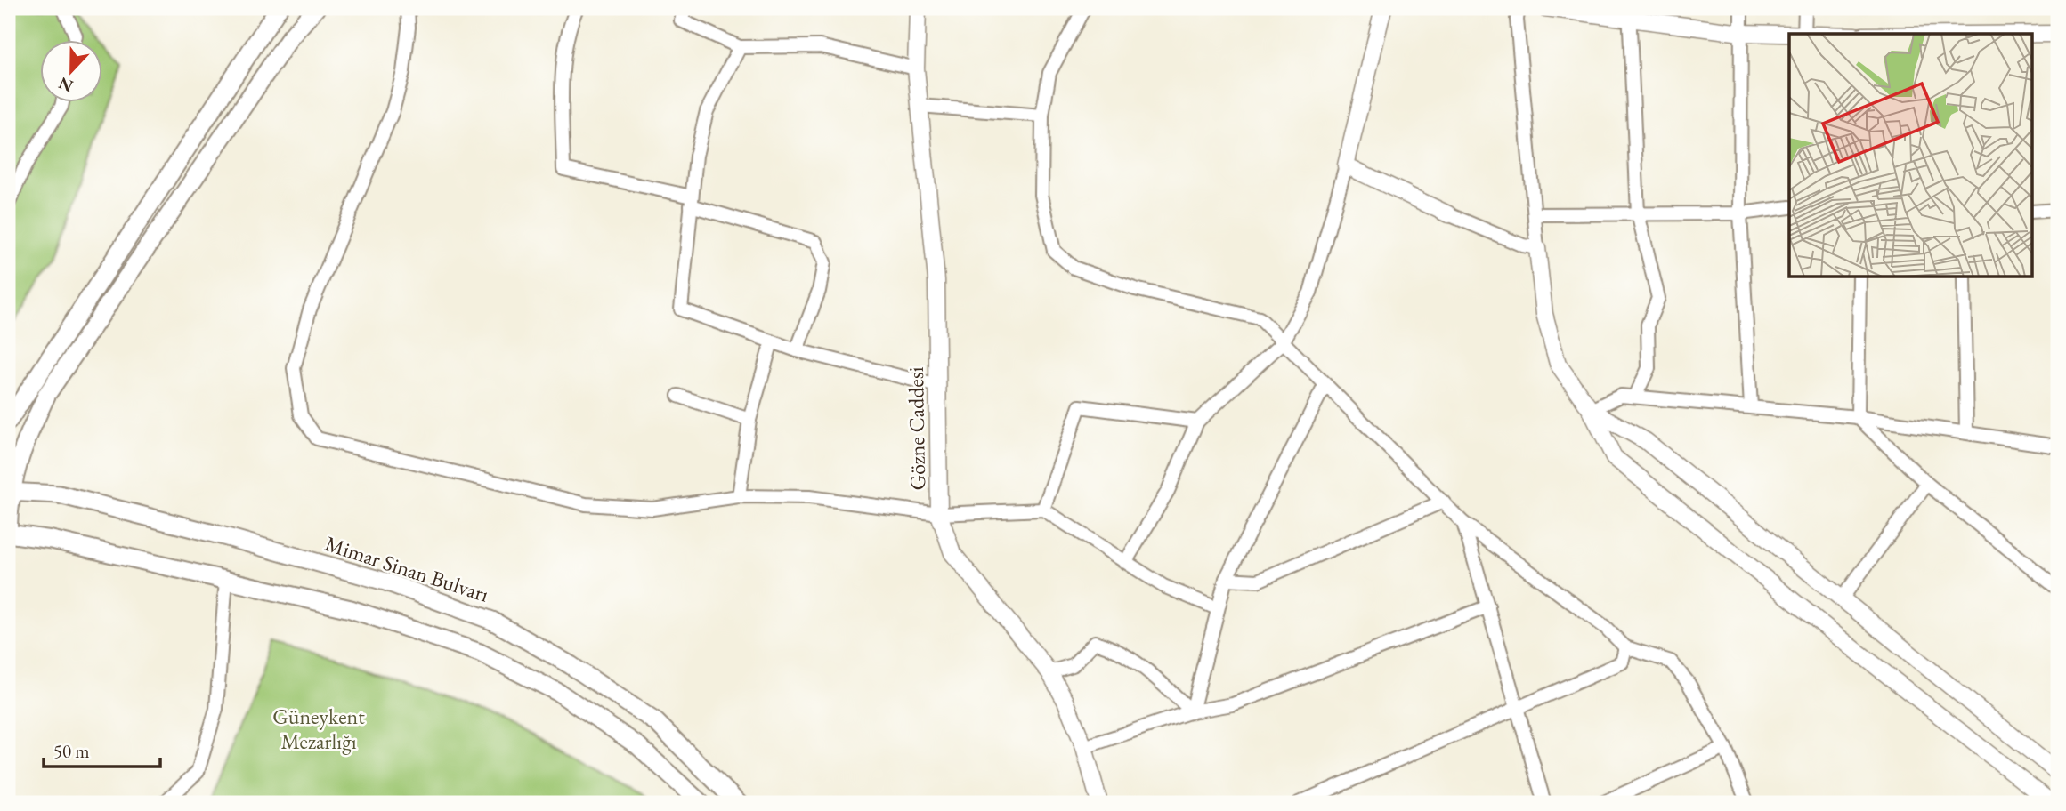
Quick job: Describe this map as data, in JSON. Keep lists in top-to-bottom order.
{
  "streets": {
    "main road": ["Mimar Sinan Bulvarı"],
    "street": ["Gözne Caddesi"]
  },
  "parks": ["Güneykent Mezarlığı"],
  "scale_bar": "50 m",
  "north": "bottom"
}
